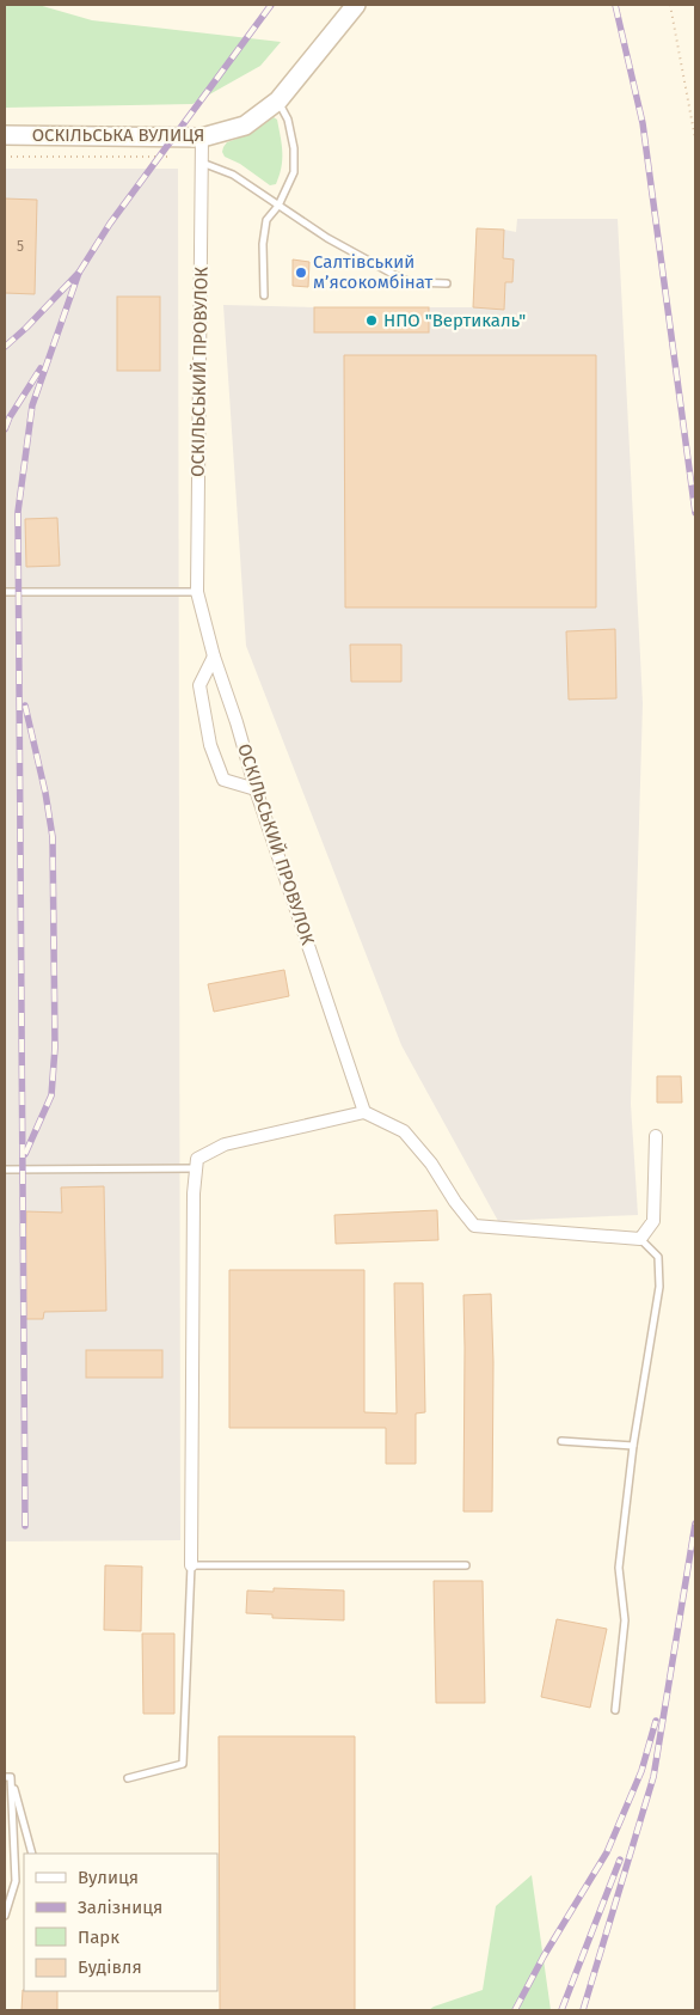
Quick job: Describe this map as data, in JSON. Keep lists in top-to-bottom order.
{
  "streets": {
    "main road": ["ОСКІЛЬСЬКА ВУЛИЦЯ"],
    "street": ["ОСКІЛЬСЬКИЙ ПРОВУЛОК"]
  },
  "crossings": [
    ["ОСКІЛЬСЬКА ВУЛИЦЯ", "ОСКІЛЬСЬКИЙ ПРОВУЛОК"]
  ],
  "places": ["Салтівський мʼясокомбінат", "НПО \"Вертикаль\""],
  "house_numbers": ["5"],
  "legend": [
    "Вулиця",
    "Залізниця",
    "Парк",
    "Будівля"
  ]
}
